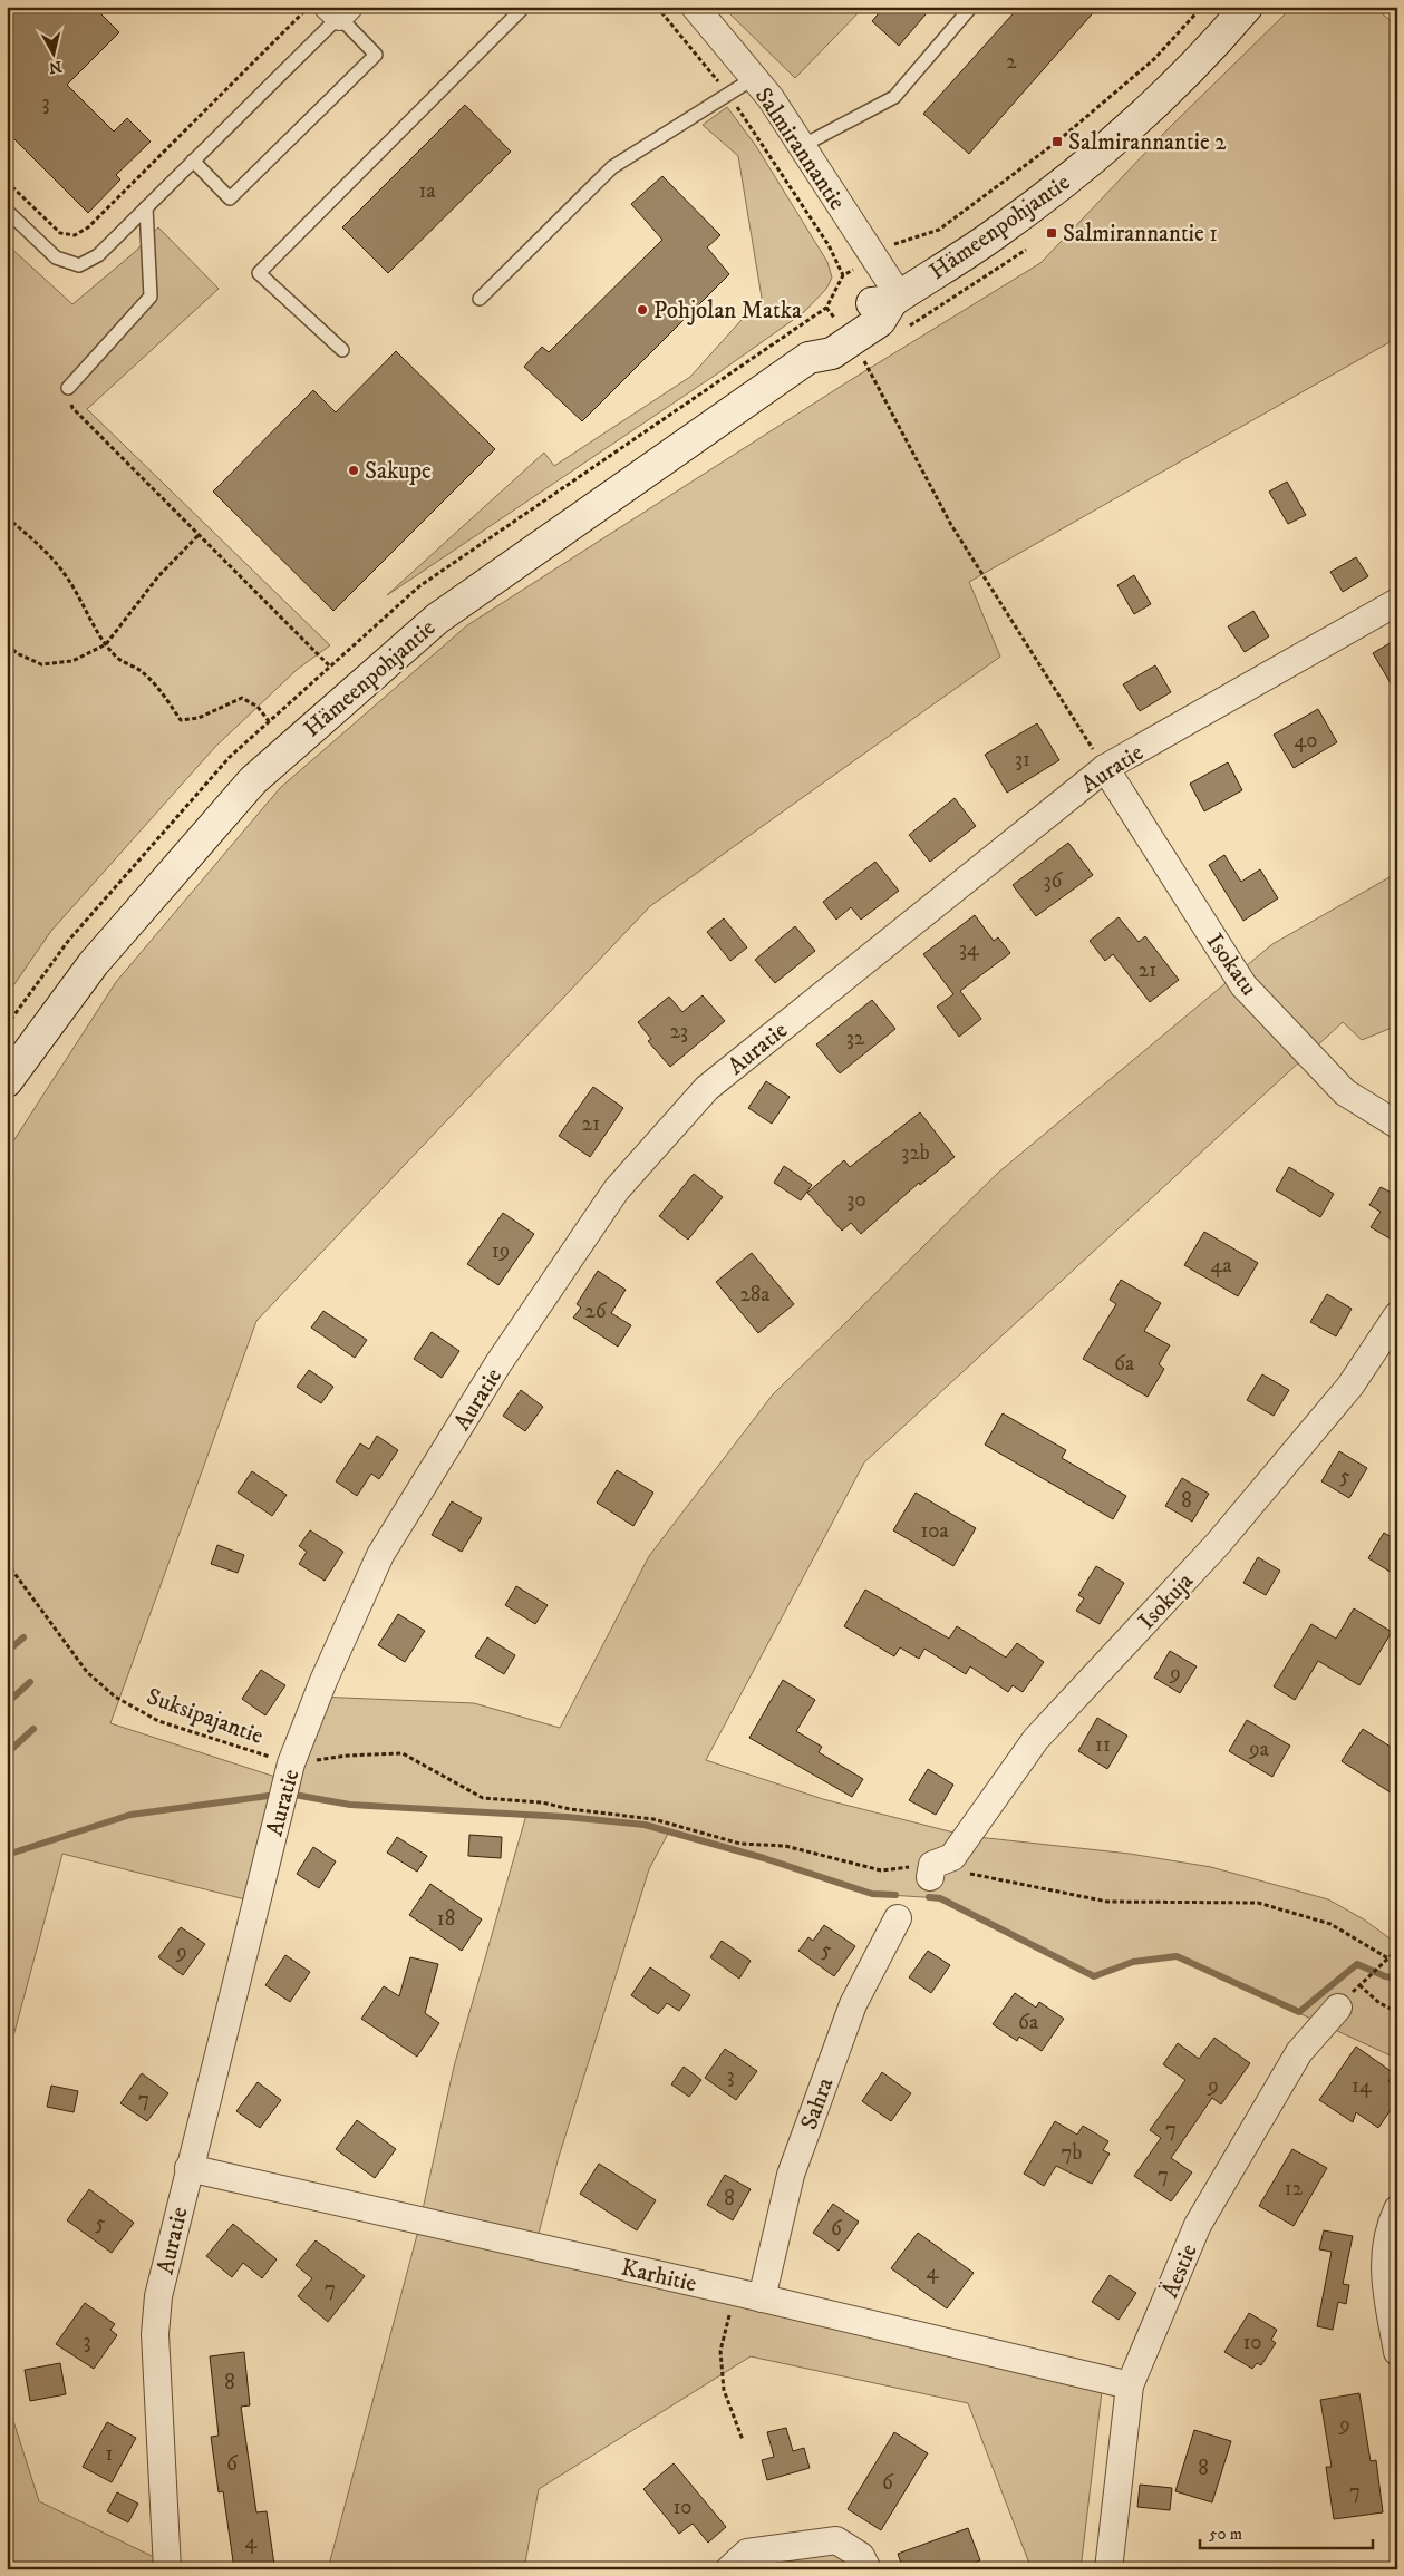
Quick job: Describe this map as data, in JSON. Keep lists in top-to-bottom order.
{
  "streets": {
    "main road": ["Hämeenpohjantie"],
    "street": [
      "Salmirannantie",
      "Auratie",
      "Isokatu",
      "Isokuja",
      "Sahra",
      "Äestie",
      "Karhitie"
    ],
    "path": ["Suksipajantie"]
  },
  "crossings": [
    ["Salmirannantie", "Hämeenpohjantie"],
    ["Auratie", "Isokatu"],
    ["Auratie", "Suksipajantie"],
    ["Auratie", "Karhitie"],
    ["Sahra", "Karhitie"],
    ["Äestie", "Karhitie"]
  ],
  "places": {
    "transit": ["Salmirannantie 2", "Salmirannantie 1"],
    "other": ["Pohjolan Matka", "Sakupe"]
  },
  "house_numbers": [
    "2",
    "3",
    "1a",
    "40",
    "31",
    "36",
    "34",
    "21",
    "23",
    "32",
    "21",
    "32b",
    "30",
    "19",
    "4a",
    "28a",
    "26",
    "6a",
    "5",
    "8",
    "10a",
    "9",
    "11",
    "9a",
    "18",
    "5",
    "9",
    "6a",
    "3",
    "9",
    "14",
    "7",
    "7",
    "7b",
    "7",
    "12",
    "8",
    "5",
    "6",
    "4",
    "7",
    "3",
    "10",
    "8",
    "9",
    "1",
    "6",
    "8",
    "6",
    "7",
    "10",
    "4"
  ],
  "scale_bar": "50 m",
  "north": "bottom"
}
